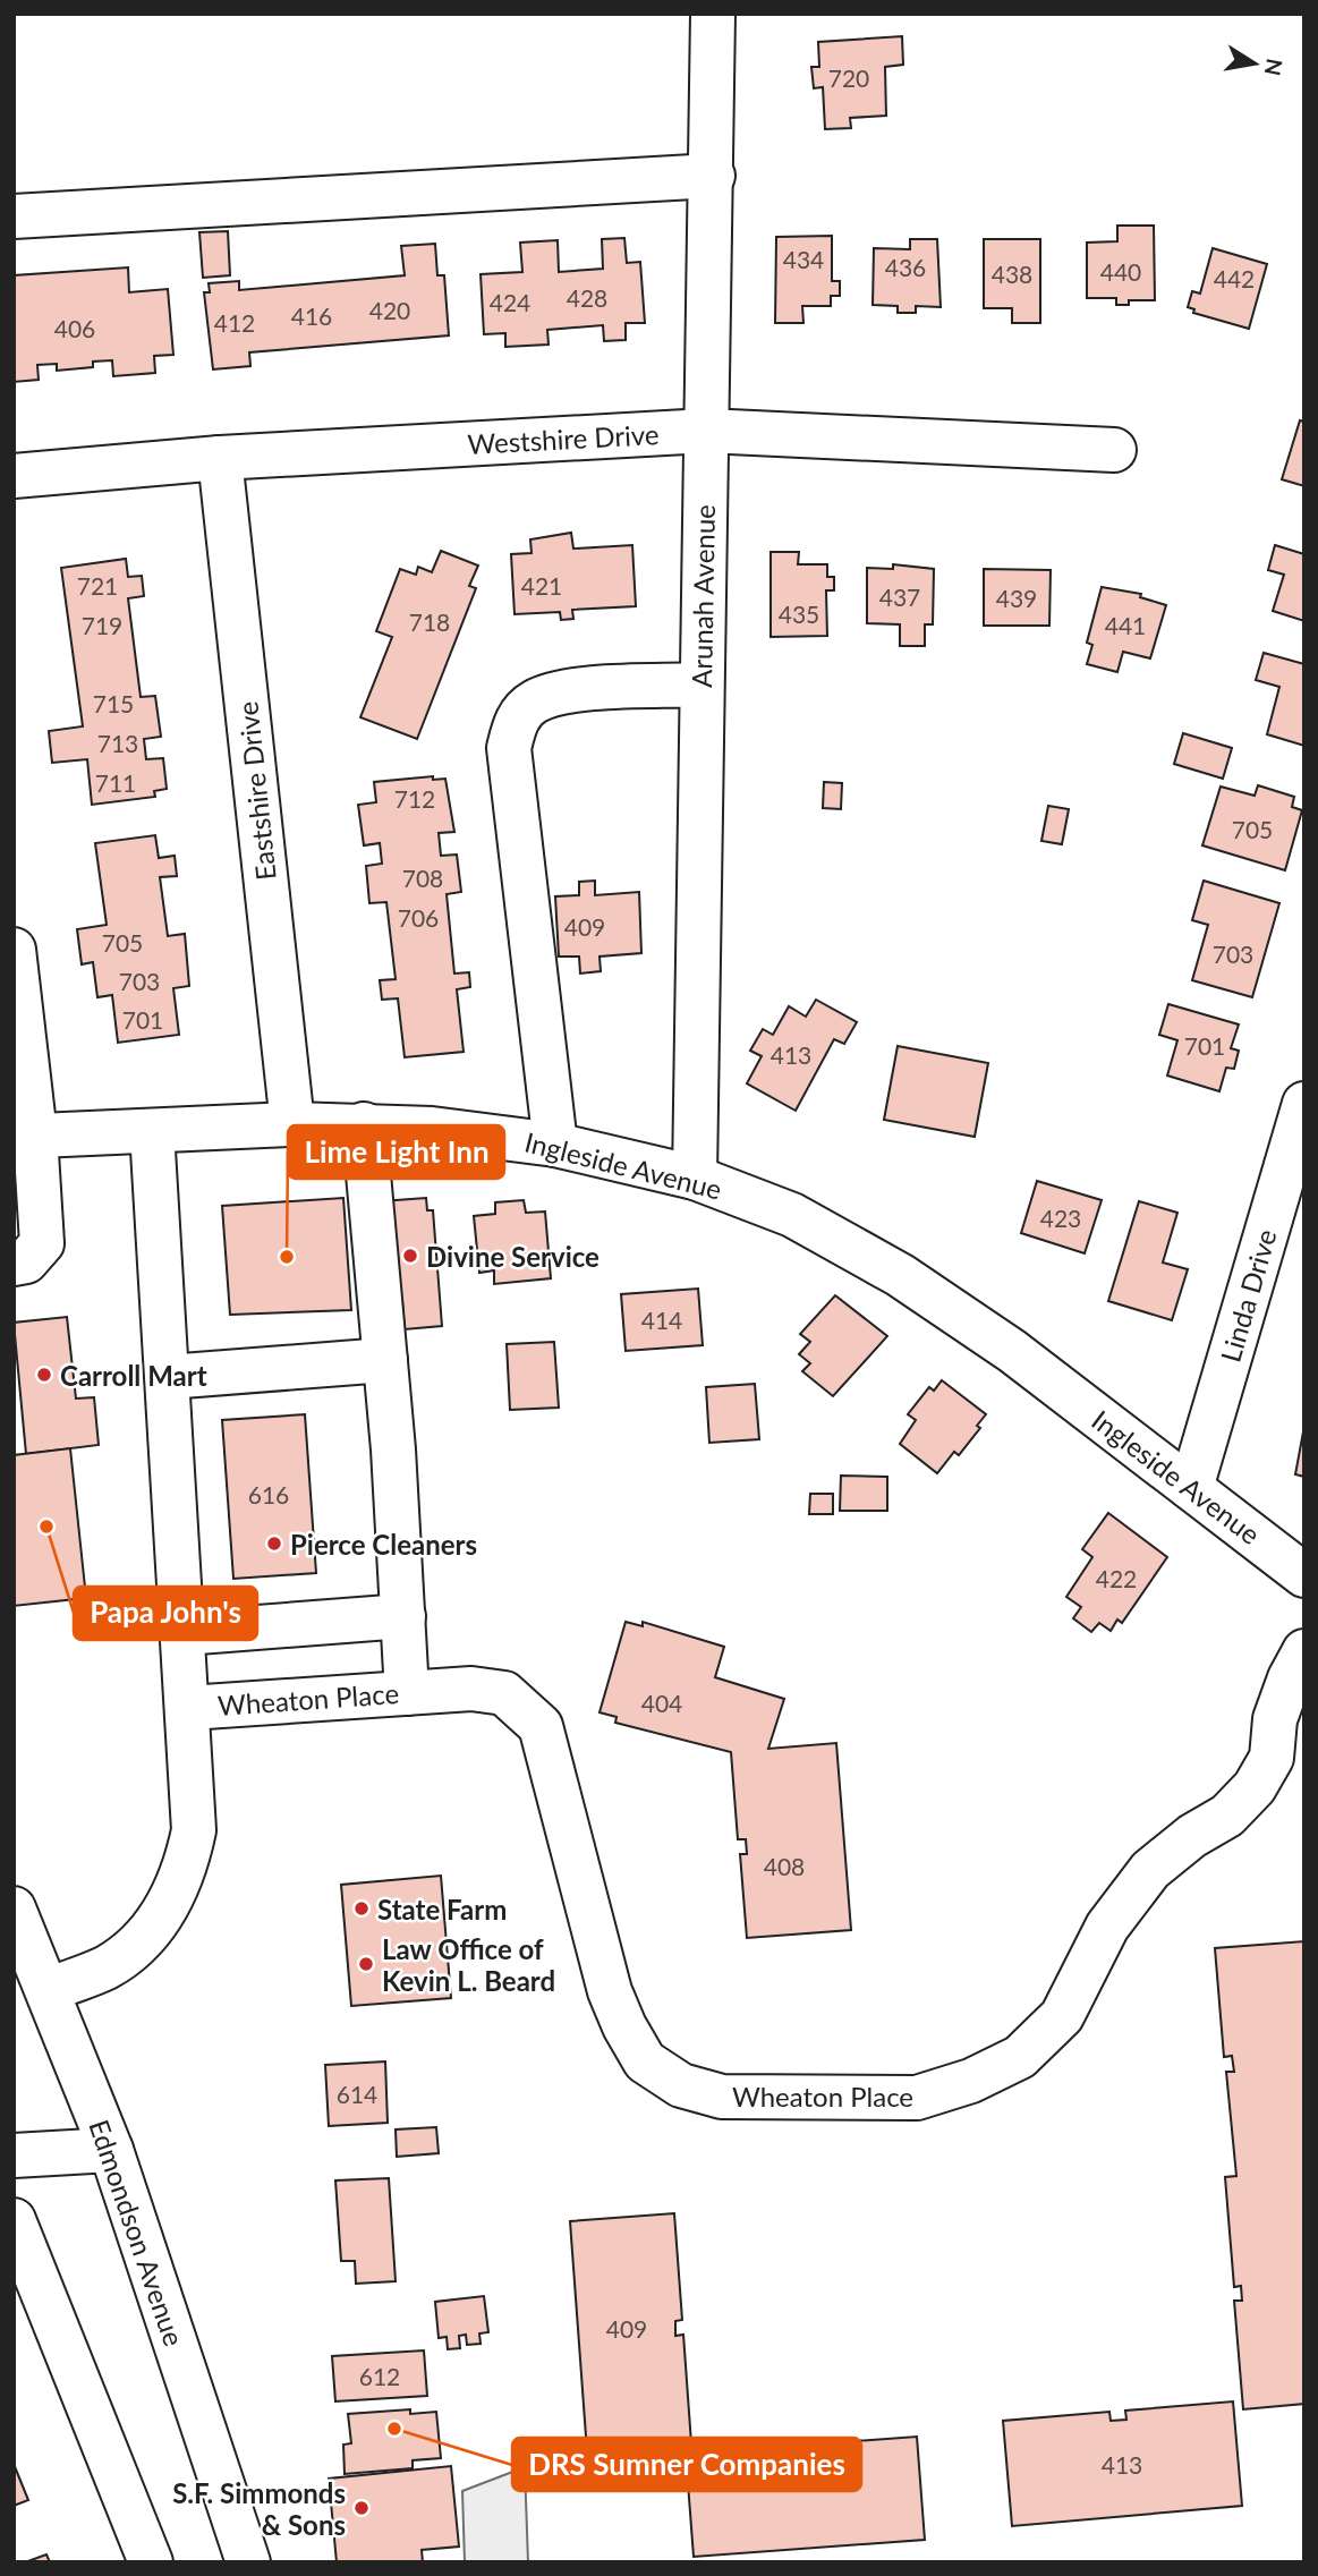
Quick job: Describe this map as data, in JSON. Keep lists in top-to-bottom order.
{
  "streets": {
    "street": [
      "Westshire Drive",
      "Arunah Avenue",
      "Eastshire Drive",
      "Ingleside Avenue",
      "Linda Drive",
      "Wheaton Place",
      "Edmondson Avenue"
    ]
  },
  "crossings": [
    ["Westshire Drive", "Arunah Avenue"],
    ["Westshire Drive", "Eastshire Drive"],
    ["Arunah Avenue", "Ingleside Avenue"],
    ["Eastshire Drive", "Ingleside Avenue"],
    ["Ingleside Avenue", "Linda Drive"]
  ],
  "places": [
    "Divine Service",
    "Lime Light Inn",
    "Carroll Mart",
    "Papa John's",
    "Pierce Cleaners",
    "State Farm",
    "Law Office of Kevin L. Beard",
    "DRS Sumner Companies",
    "S.F. Simmonds & Sons"
  ],
  "house_numbers": [
    "720",
    "434",
    "436",
    "440",
    "438",
    "442",
    "428",
    "424",
    "420",
    "416",
    "412",
    "406",
    "721",
    "421",
    "437",
    "439",
    "435",
    "718",
    "719",
    "441",
    "715",
    "713",
    "711",
    "712",
    "705",
    "708",
    "706",
    "409",
    "705",
    "703",
    "703",
    "701",
    "701",
    "413",
    "423",
    "414",
    "616",
    "422",
    "404",
    "408",
    "614",
    "409",
    "612",
    "413"
  ],
  "north": "right"
}
